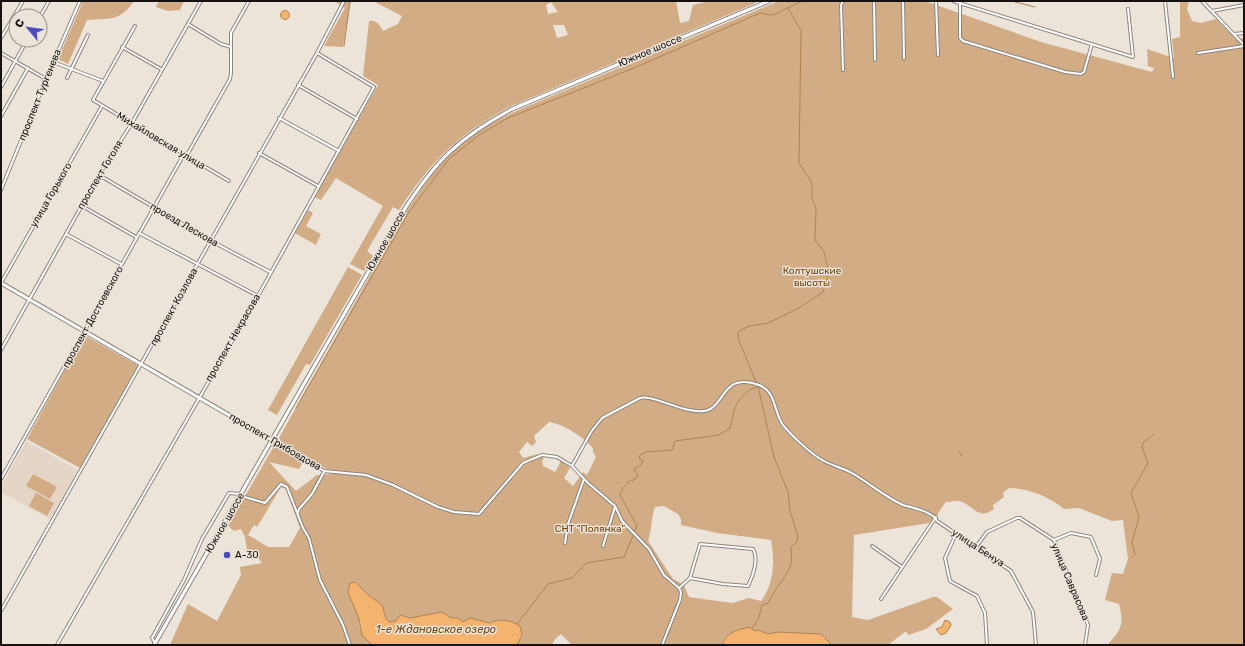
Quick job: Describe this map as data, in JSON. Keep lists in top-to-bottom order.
{
  "streets": {
    "street": [
      "Южное шоссе",
      "проспект Тургенева",
      "Михайловская улица",
      "проспект Гоголя",
      "улица Горького",
      "проезд Лескова",
      "проспект Козлова",
      "проспект Достоевского",
      "проспект Некрасова",
      "проспект Грибоедова",
      "улица Бенуа",
      "улица Саврасова"
    ]
  },
  "crossings": [
    ["Южное шоссе", "проспект Грибоедова"],
    ["Михайловская улица", "проспект Гоголя"],
    ["Михайловская улица", "улица Горького"],
    ["Михайловская улица", "проспект Достоевского"],
    ["проспект Гоголя", "проезд Лескова"],
    ["проспект Гоголя", "проспект Грибоедова"],
    ["улица Горького", "проспект Грибоедова"],
    ["проезд Лескова", "проспект Козлова"],
    ["проезд Лескова", "проспект Достоевского"],
    ["проезд Лескова", "проспект Некрасова"],
    ["проспект Козлова", "проспект Некрасова"],
    ["проспект Козлова", "проспект Грибоедова"],
    ["проспект Достоевского", "проспект Грибоедова"],
    ["проспект Некрасова", "проспект Грибоедова"],
    ["улица Бенуа", "улица Саврасова"]
  ],
  "water": ["1-е Ждановское озеро"],
  "parks": ["Колтушские высоты", "СНТ \"Полянка\""],
  "places": ["А-30"],
  "north": "top left"
}
